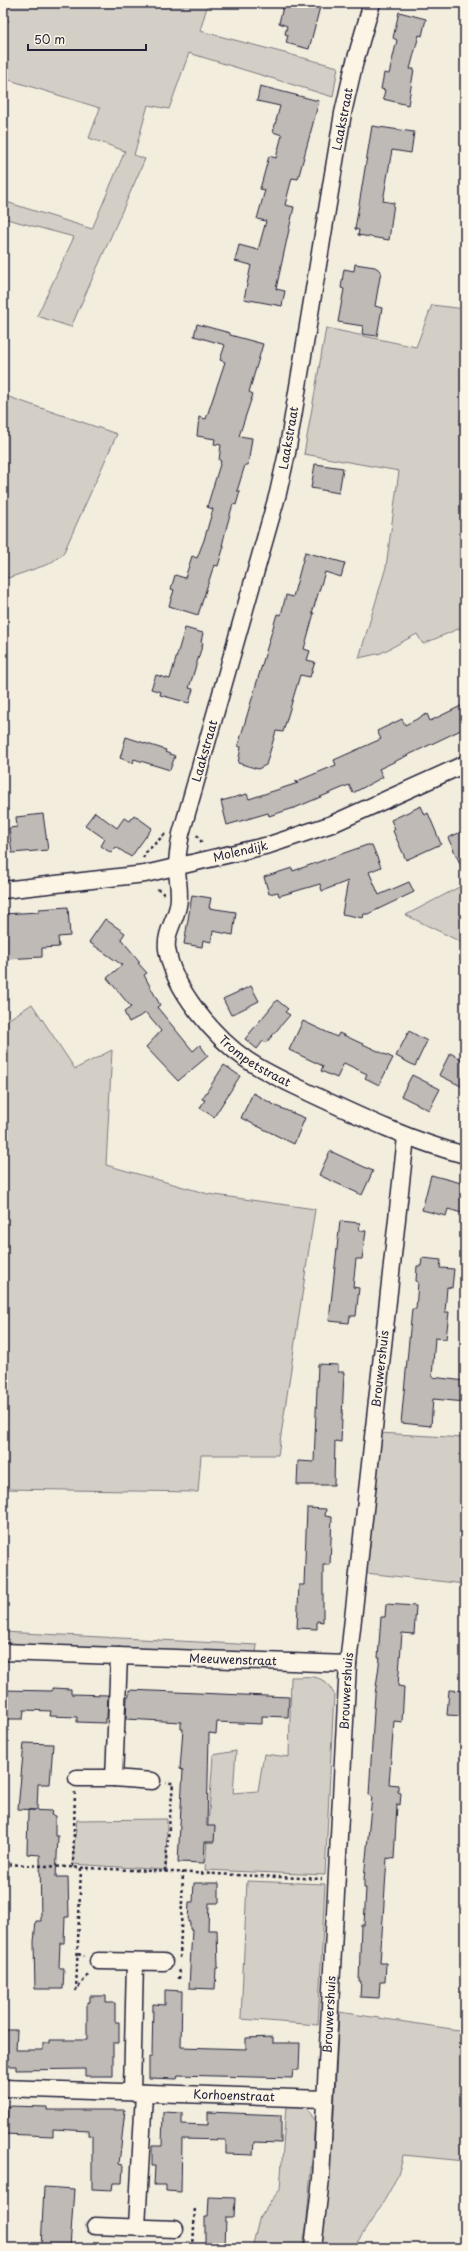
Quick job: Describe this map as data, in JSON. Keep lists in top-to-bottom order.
{
  "streets": {
    "street": [
      "Laakstraat",
      "Molendijk",
      "Trompetstraat",
      "Brouwershuis",
      "Meeuwenstraat",
      "Korhoenstraat"
    ]
  },
  "crossings": [
    ["Laakstraat", "Molendijk"],
    ["Laakstraat", "Trompetstraat"],
    ["Molendijk", "Trompetstraat"],
    ["Trompetstraat", "Brouwershuis"],
    ["Brouwershuis", "Meeuwenstraat"],
    ["Brouwershuis", "Korhoenstraat"]
  ],
  "scale_bar": "50 m"
}
